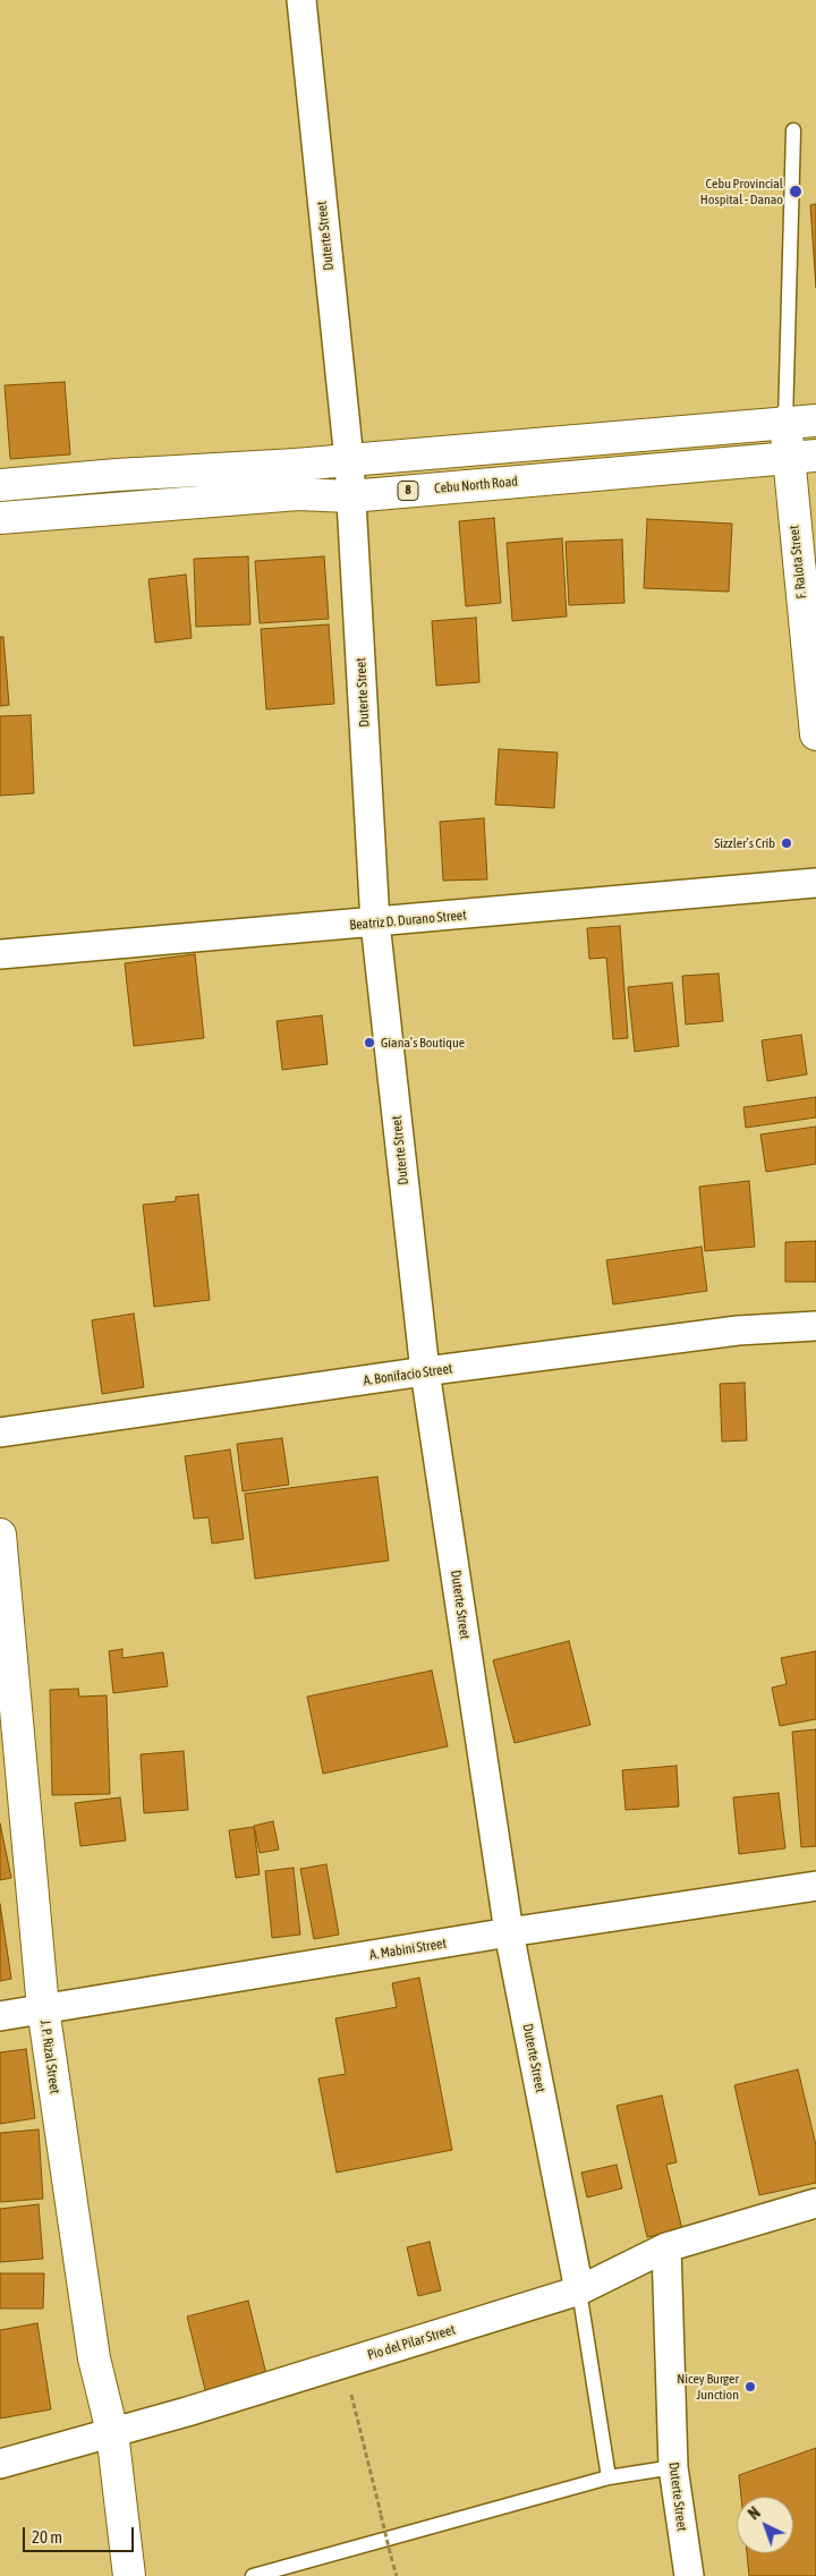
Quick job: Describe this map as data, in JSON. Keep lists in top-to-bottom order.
{
  "streets": {
    "main road": [
      "Cebu North Road",
      "8",
      "F. Ralota Street",
      "J. P. Rizal Street"
    ],
    "street": [
      "Duterte Street",
      "Beatriz D. Durano Street",
      "A. Bonifacio Street",
      "A. Mabini Street",
      "Pio del Pilar Street"
    ]
  },
  "crossings": [
    ["Duterte Street", "Cebu North Road"],
    ["Duterte Street", "Beatriz D. Durano Street"],
    ["Duterte Street", "A. Bonifacio Street"],
    ["Duterte Street", "A. Mabini Street"],
    ["Duterte Street", "Pio del Pilar Street"],
    ["Cebu North Road", "F. Ralota Street"],
    ["A. Mabini Street", "J. P. Rizal Street"],
    ["J. P. Rizal Street", "Pio del Pilar Street"]
  ],
  "places": [
    "Cebu Provincial Hospital - Danao",
    "Sizzler’s Crib",
    "Giana’s Boutique",
    "Nicey Burger Junction"
  ],
  "scale_bar": "20 m",
  "north": "top left"
}
